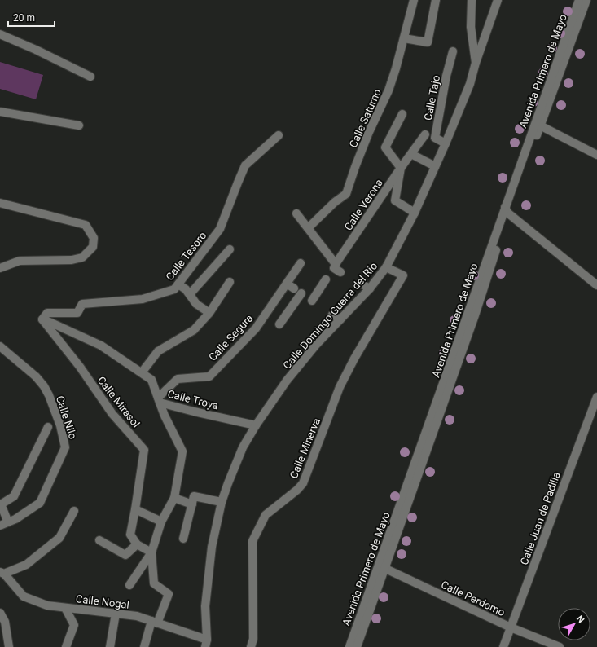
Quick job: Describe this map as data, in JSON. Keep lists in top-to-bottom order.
{
  "streets": {
    "street": [
      "Avenida Primero de Mayo",
      "Calle Tajo",
      "Calle Saturno",
      "Calle Verona",
      "Calle Tesoro",
      "Calle Domingo Guerra del Río",
      "Calle Segura",
      "Calle Troya",
      "Calle Mirasol",
      "Calle Nilo",
      "Calle Minerva",
      "Calle Juan de Padilla",
      "Calle Perdomo",
      "Calle Nogal"
    ]
  },
  "crossings": [
    ["Avenida Primero de Mayo", "Calle Perdomo"],
    ["Calle Tajo", "Calle Domingo Guerra del Río"],
    ["Calle Saturno", "Calle Verona"],
    ["Calle Tesoro", "Calle Troya"],
    ["Calle Tesoro", "Calle Mirasol"],
    ["Calle Domingo Guerra del Río", "Calle Troya"],
    ["Calle Domingo Guerra del Río", "Calle Minerva"],
    ["Calle Domingo Guerra del Río", "Calle Nogal"],
    ["Calle Segura", "Calle Troya"],
    ["Calle Troya", "Calle Mirasol"],
    ["Calle Juan de Padilla", "Calle Perdomo"]
  ],
  "scale_bar": "20 m",
  "north": "top right"
}
